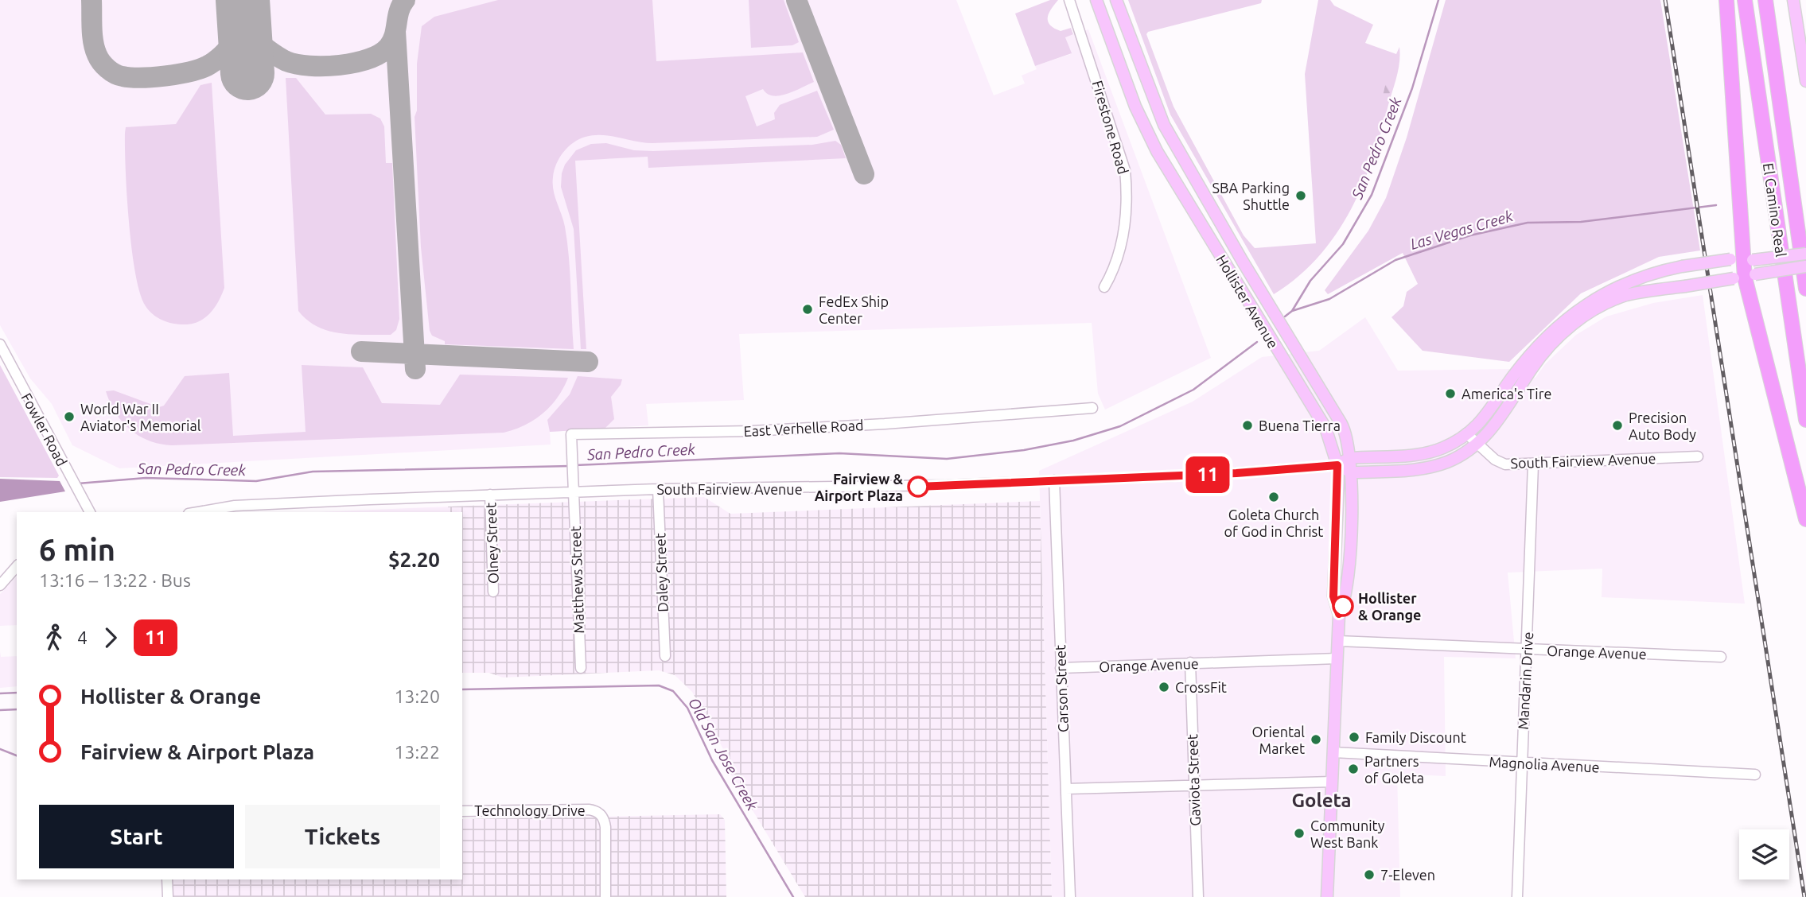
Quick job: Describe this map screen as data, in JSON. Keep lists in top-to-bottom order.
{
  "streets": {
    "highway": ["El Camino Real"],
    "main road": ["Hollister Avenue", "South Fairview Avenue"],
    "street": [
      "Firestone Road",
      "East Verhelle Road",
      "Fowler Road",
      "Olney Street",
      "Daley Street",
      "Matthews Street",
      "Orange Avenue",
      "Mandarin Drive",
      "Carson Street",
      "Magnolia Avenue",
      "Gaviota Street",
      "Technology Drive"
    ]
  },
  "crossings": [
    ["Hollister Avenue", "South Fairview Avenue"],
    ["Hollister Avenue", "Orange Avenue"],
    ["Hollister Avenue", "Magnolia Avenue"],
    ["East Verhelle Road", "South Fairview Avenue"],
    ["East Verhelle Road", "Matthews Street"],
    ["South Fairview Avenue", "Olney Street"],
    ["South Fairview Avenue", "Daley Street"],
    ["South Fairview Avenue", "Matthews Street"],
    ["South Fairview Avenue", "Mandarin Drive"],
    ["South Fairview Avenue", "Carson Street"],
    ["Orange Avenue", "Mandarin Drive"],
    ["Orange Avenue", "Carson Street"],
    ["Orange Avenue", "Gaviota Street"],
    ["Mandarin Drive", "Magnolia Avenue"]
  ],
  "districts": ["Goleta"],
  "water": ["San Pedro Creek", "Las Vegas Creek", "Old San Jose Creek"],
  "places": [
    "SBA Parking Shuttle",
    "FedEx Ship Center",
    "America's Tire",
    "World War II Aviator's Memorial",
    "Buena Tierra",
    "Precision Auto Body",
    "Fairview & Airport Plaza",
    "Goleta Church of God in Christ",
    "Hollister & Orange",
    "CrossFit",
    "Family Discount",
    "Oriental Market",
    "Partners of Goleta",
    "Community West Bank",
    "7-Eleven"
  ],
  "lines": ["bus line 11"],
  "page": {
    "on_map": "11",
    "heading": ["6 min", "13:16 – 13:22 · Bus", "$2.20"],
    "legs": ["4", "11"],
    "list": [
      {
        "name": "Hollister & Orange",
        "value": "13:20"
      },
      {
        "name": "Fairview & Airport Plaza",
        "value": "13:22"
      }
    ],
    "buttons": ["Start", "Tickets"]
  }
}
